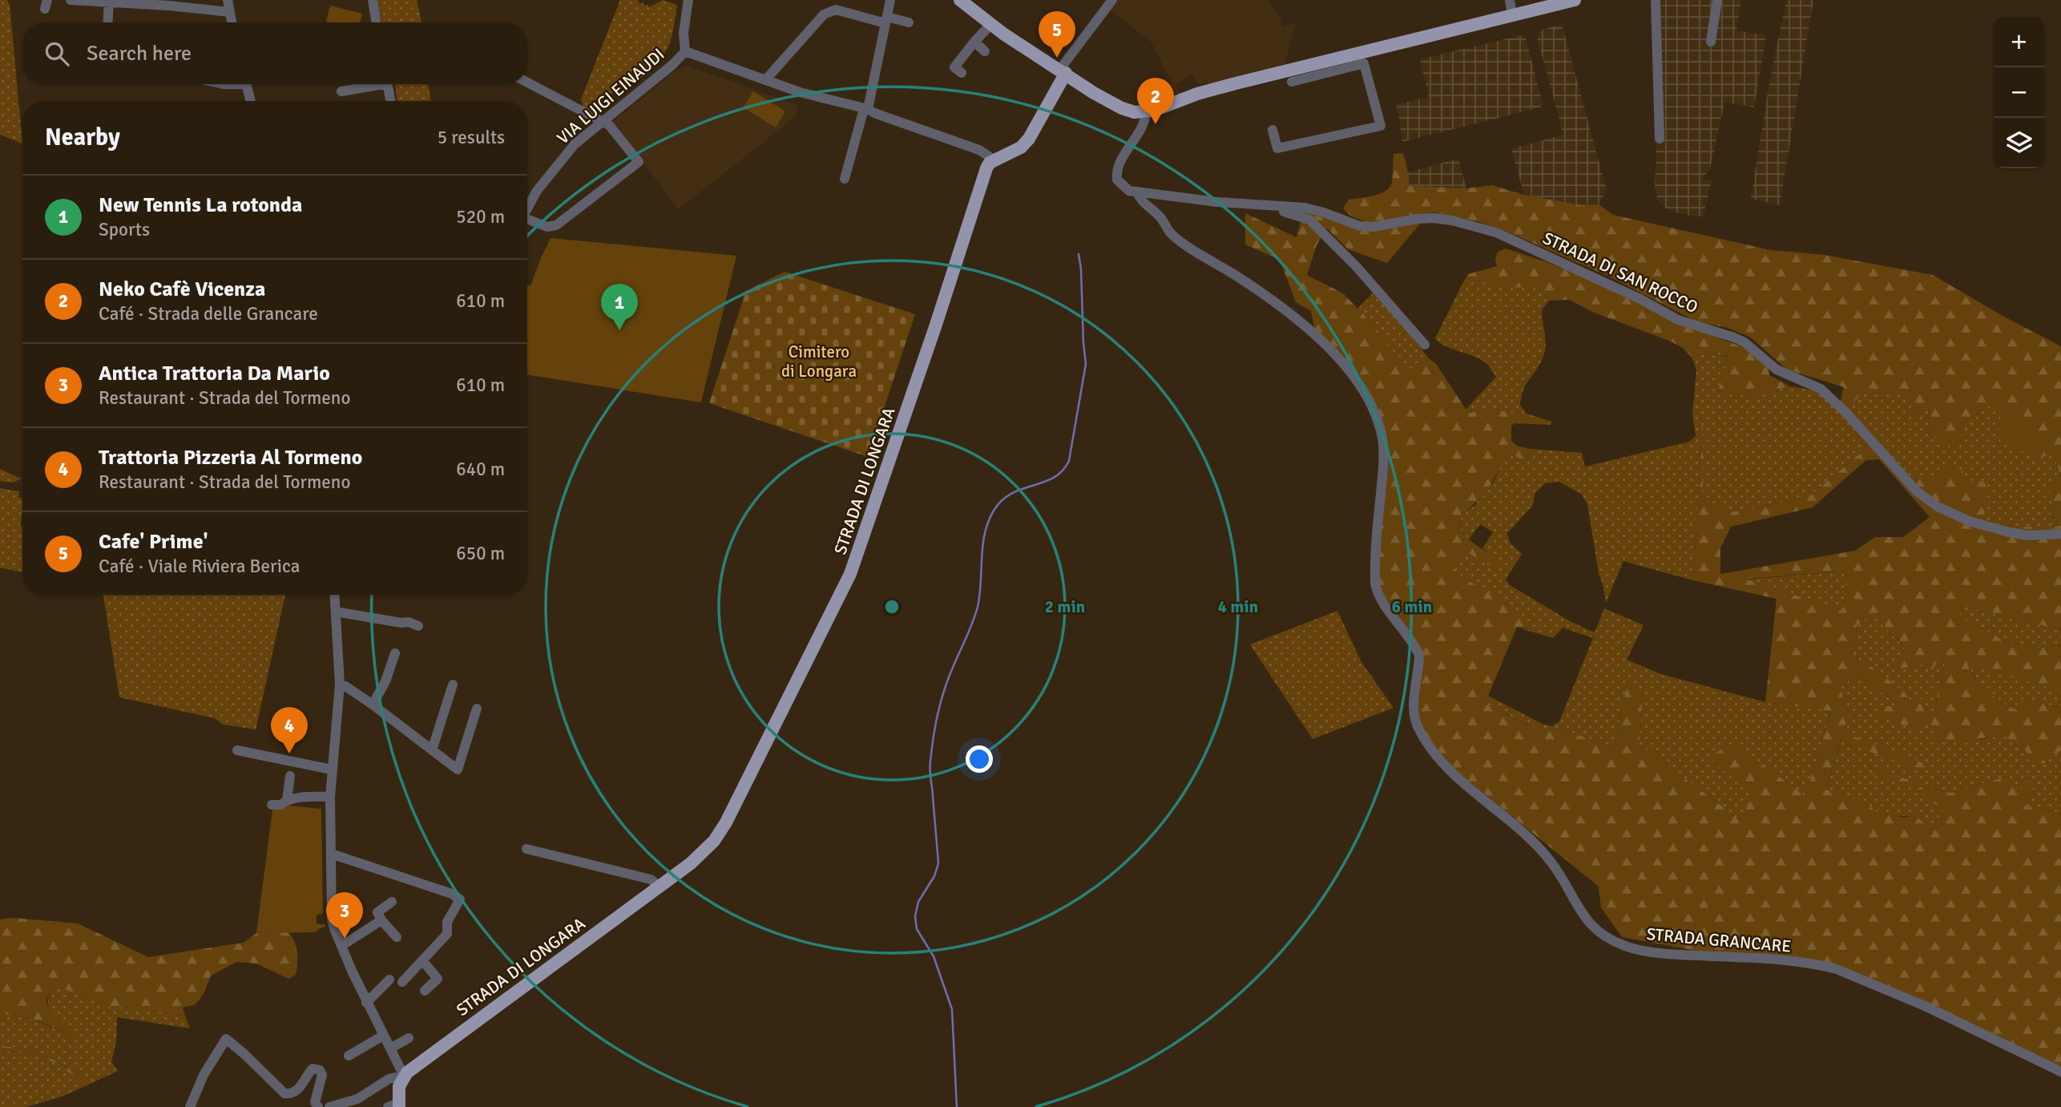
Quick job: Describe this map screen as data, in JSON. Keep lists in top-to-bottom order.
{
  "streets": {
    "main road": ["STRADA DI LONGARA"],
    "street": ["VIA LUIGI EINAUDI", "STRADA DI SAN ROCCO", "STRADA GRANCARE"]
  },
  "crossings": [
    ["STRADA DI SAN ROCCO", "STRADA GRANCARE"]
  ],
  "parks": ["Cimitero di Longara"],
  "page": {
    "pins": [
      "5",
      "2",
      "1",
      "4",
      "3"
    ],
    "map_buttons": ["+", "−"],
    "search": "Search here",
    "heading": ["Nearby", "5 results"],
    "list": [
      {
        "mark": "1",
        "name": "New Tennis La rotonda",
        "note": "Sports",
        "value": "520 m"
      },
      {
        "mark": "2",
        "name": "Neko Cafè Vicenza",
        "note": "Café · Strada delle Grancare",
        "value": "610 m"
      },
      {
        "mark": "3",
        "name": "Antica Trattoria Da Mario",
        "note": "Restaurant · Strada del Tormeno",
        "value": "610 m"
      },
      {
        "mark": "4",
        "name": "Trattoria Pizzeria Al Tormeno",
        "note": "Restaurant · Strada del Tormeno",
        "value": "640 m"
      },
      {
        "mark": "5",
        "name": "Cafe' Prime'",
        "note": "Café · Viale Riviera Berica",
        "value": "650 m"
      }
    ]
  },
  "rings": ["2 min", "4 min", "6 min"]
}
